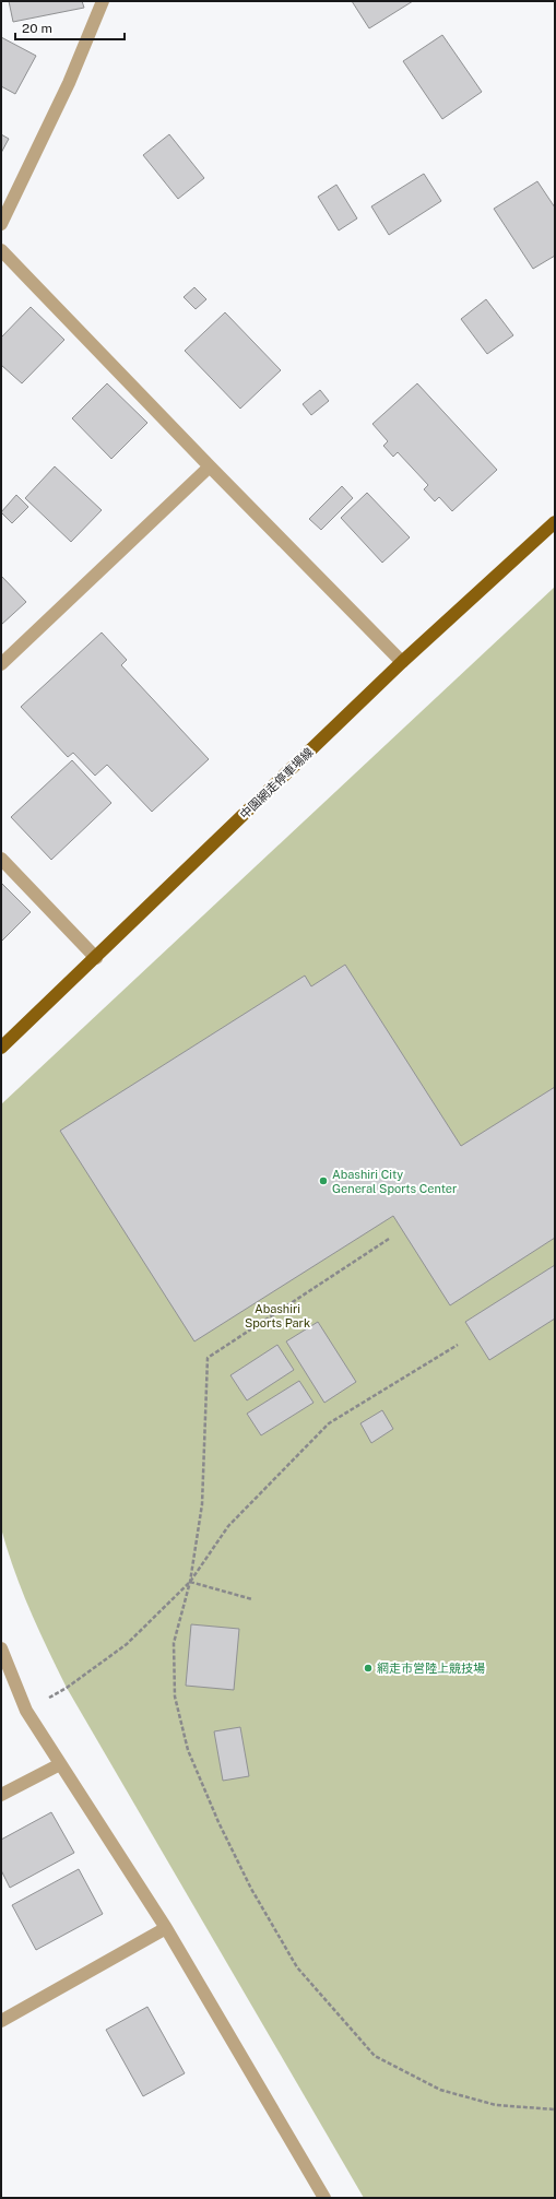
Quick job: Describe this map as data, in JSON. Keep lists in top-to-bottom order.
{
  "streets": {
    "main road": ["中園網走停車場線"]
  },
  "parks": ["Abashiri Sports Park"],
  "places": ["Abashiri City General Sports Center", "網走市営陸上競技場"],
  "scale_bar": "20 m"
}
